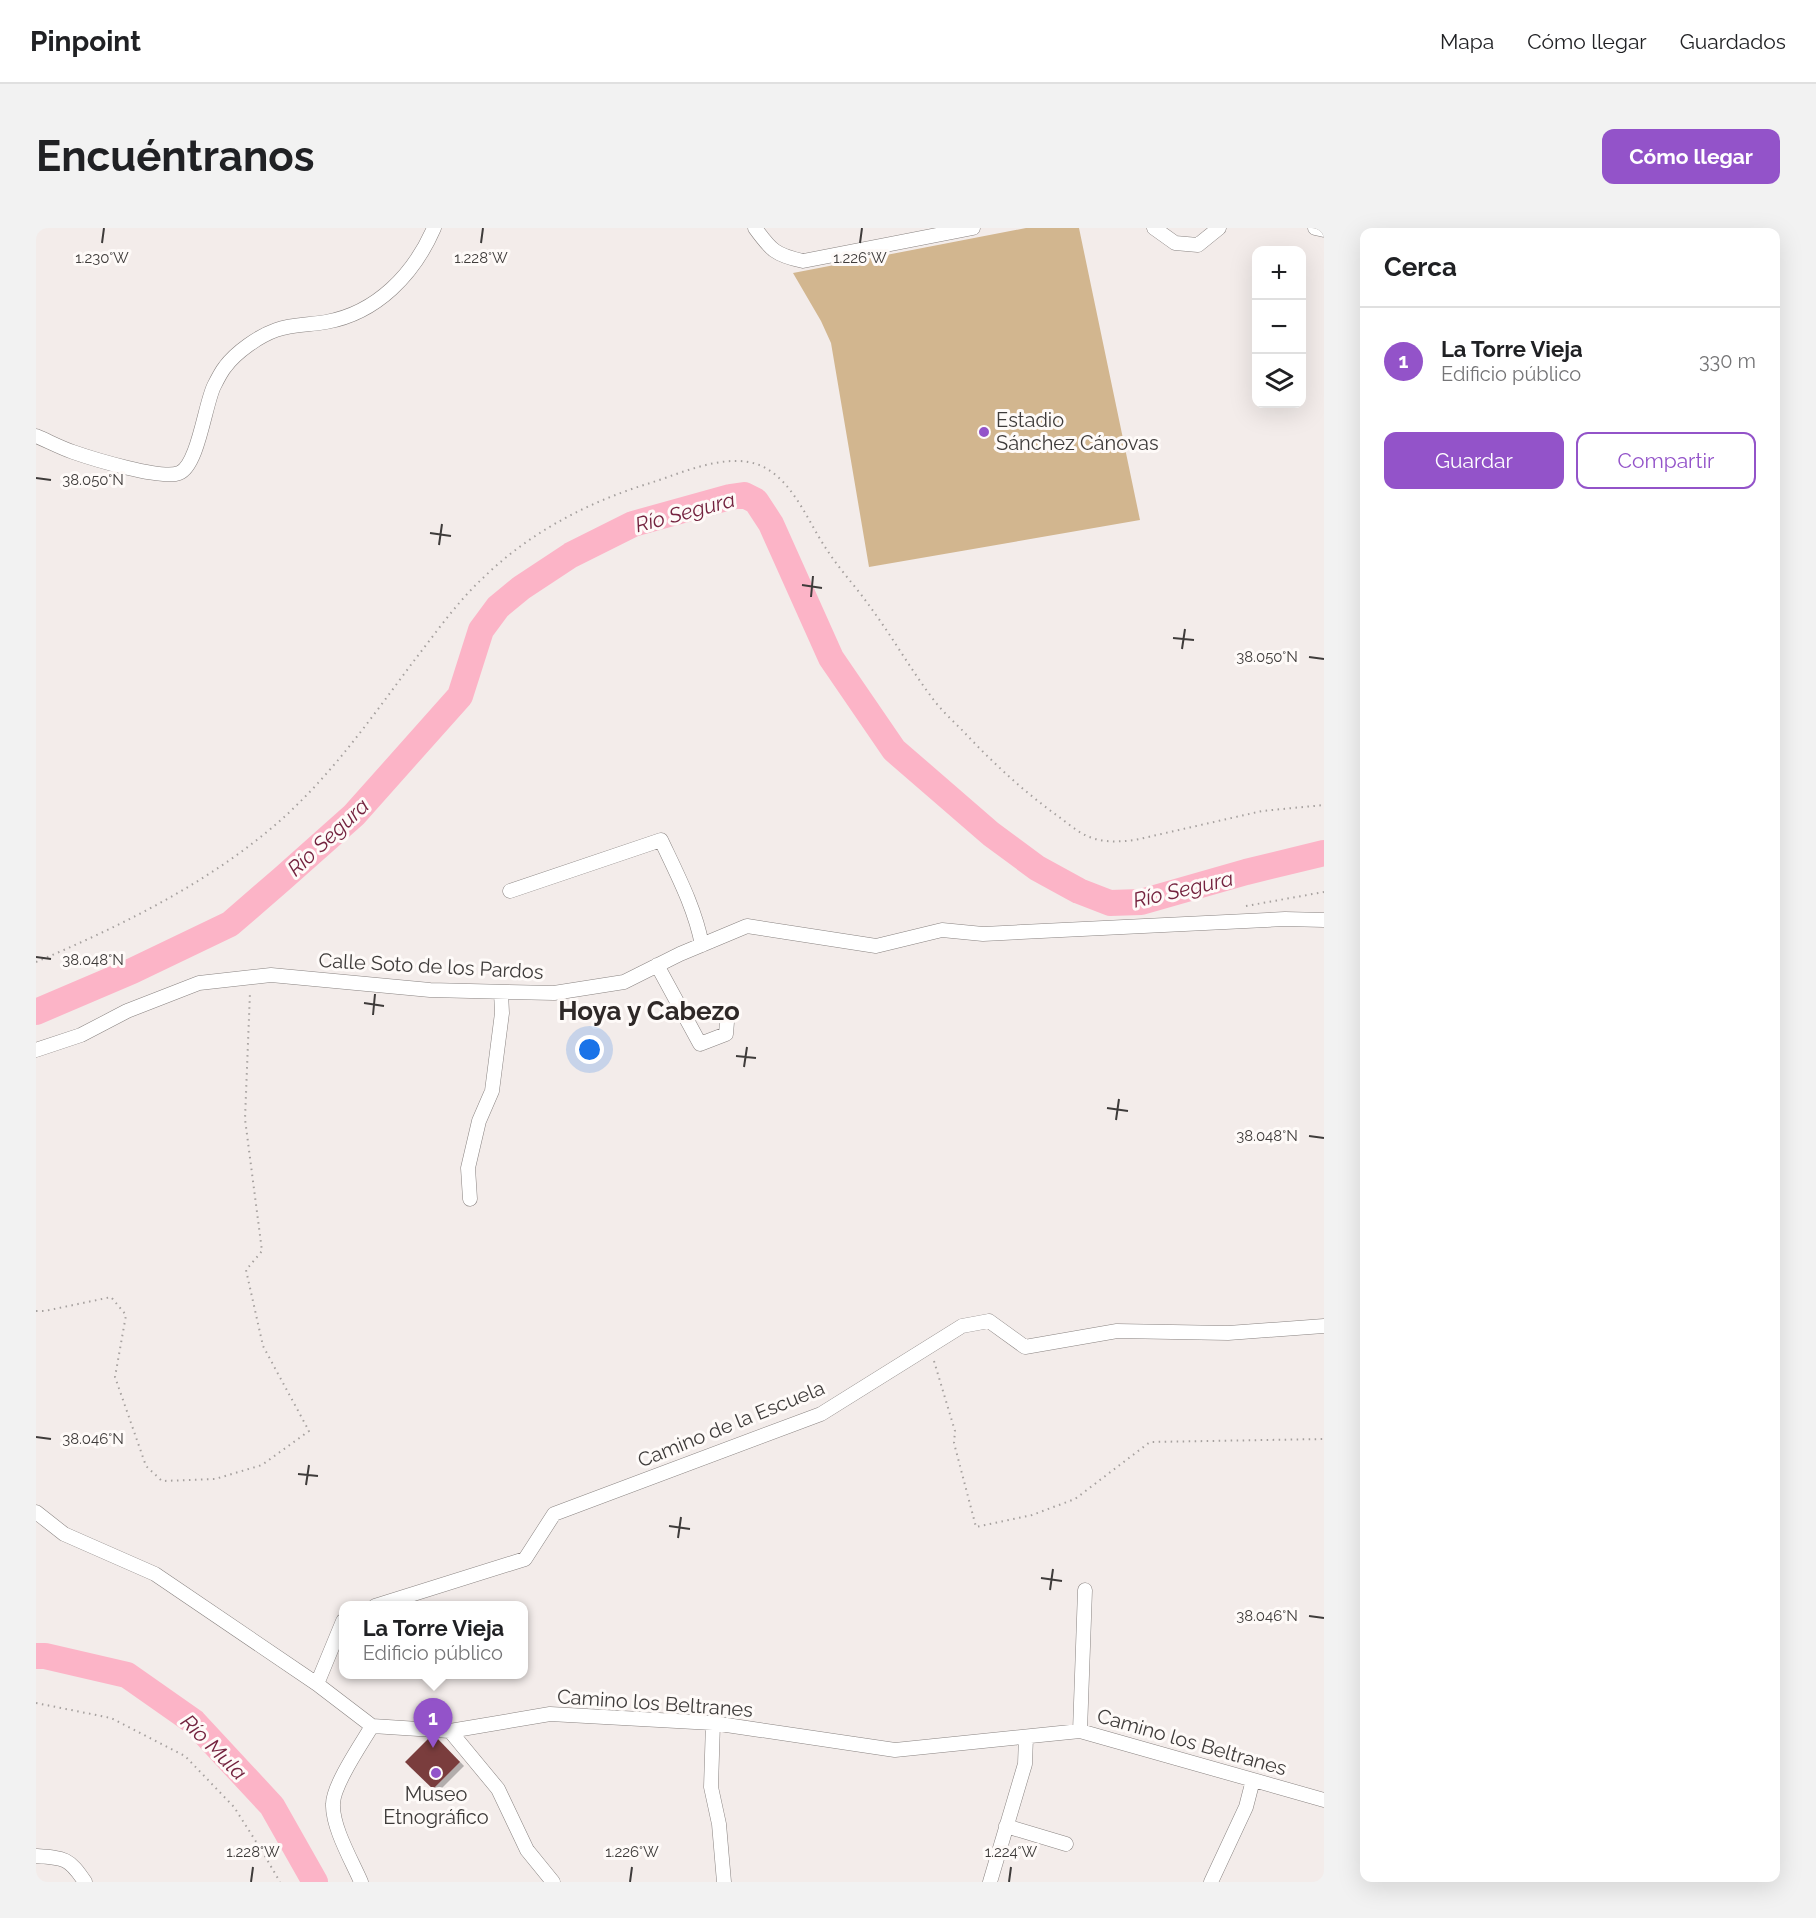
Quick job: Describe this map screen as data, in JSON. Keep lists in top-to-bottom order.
{
  "streets": {
    "street": ["Calle Soto de los Pardos", "Camino de la Escuela", "Camino los Beltranes"]
  },
  "districts": ["Hoya y Cabezo"],
  "water": ["Río Segura", "Río Mula"],
  "places": ["Estadio Sánchez Cánovas", "Museo Etnográfico"],
  "page": {
    "header": "Pinpoint",
    "nav": ["Mapa", "Cómo llegar", "Guardados"],
    "buttons": [
      "Cómo llegar",
      ["Guardar", "Compartir"]
    ],
    "title": "Encuéntranos",
    "heading": "Cerca",
    "map_buttons": ["+", "−"],
    "list": [
      {
        "mark": "1",
        "name": "La Torre Vieja",
        "note": "Edificio público",
        "value": "330 m"
      }
    ],
    "popup": ["La Torre Vieja", "Edificio público"],
    "pins": "1"
  },
  "coordinates": [
    "1.230°W",
    "1.228°W",
    "1.226°W",
    "38.050°N",
    "38.048°N",
    "38.046°N",
    "1.224°W"
  ]
}
